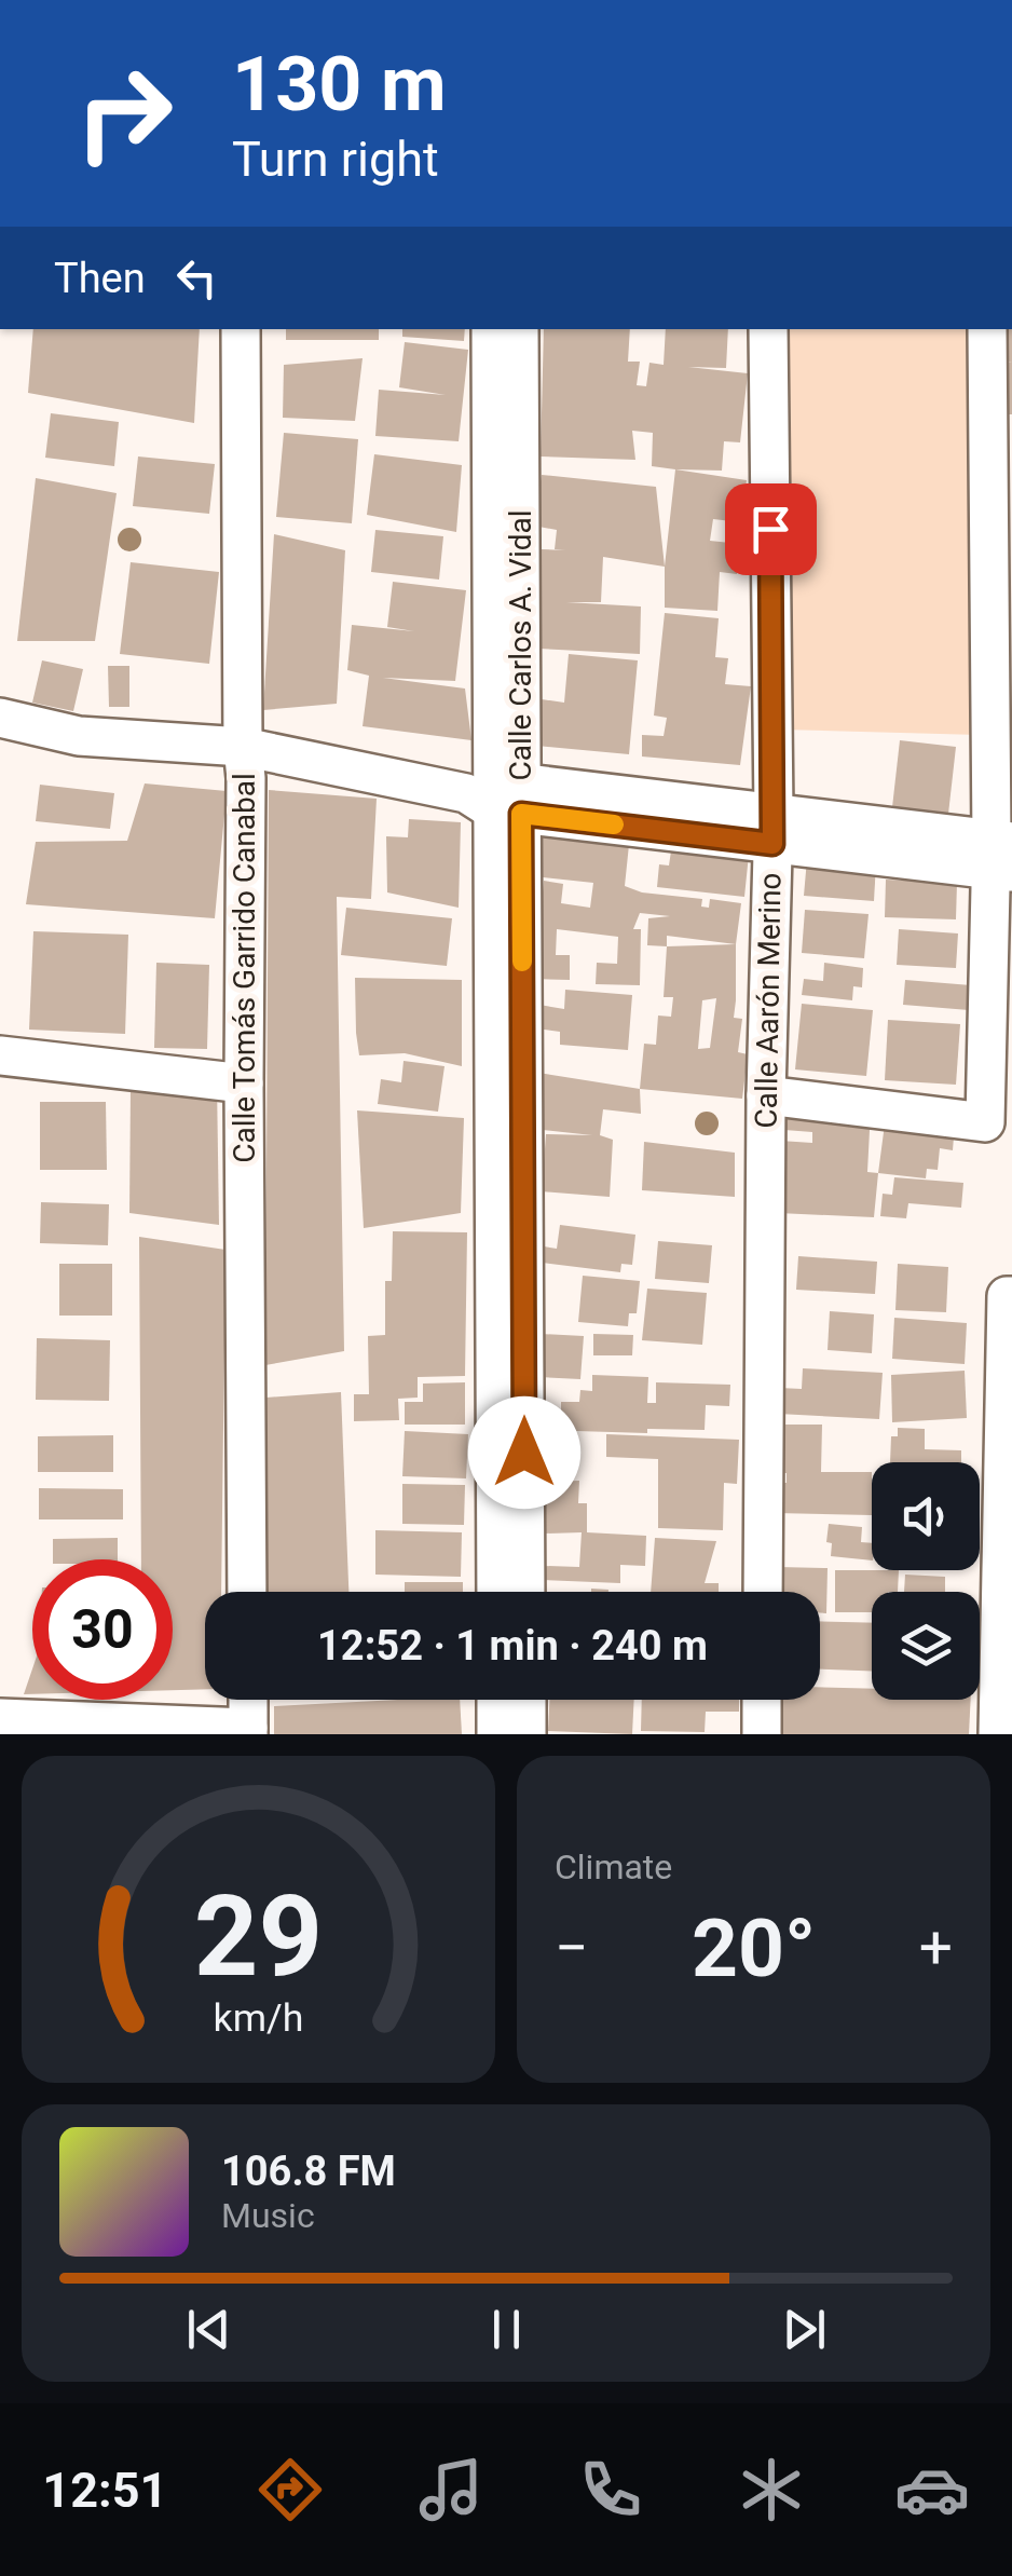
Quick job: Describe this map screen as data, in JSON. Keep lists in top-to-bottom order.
{
  "streets": {
    "street": ["Calle Carlos A. Vidal", "Calle Tomás Garrido Canabal", "Calle Aarón Merino"]
  },
  "page": {
    "turn": ["130 m", "Turn right"],
    "then": "Then",
    "limit": "30",
    "trip": "12:52 · 1 min · 240 m",
    "tile": "Climate",
    "heat": ["−", "20°", "+"],
    "song": ["106.8 FM", "Music"],
    "tabs": "12:51",
    "gauge": ["29", "km/h"]
  }
}
